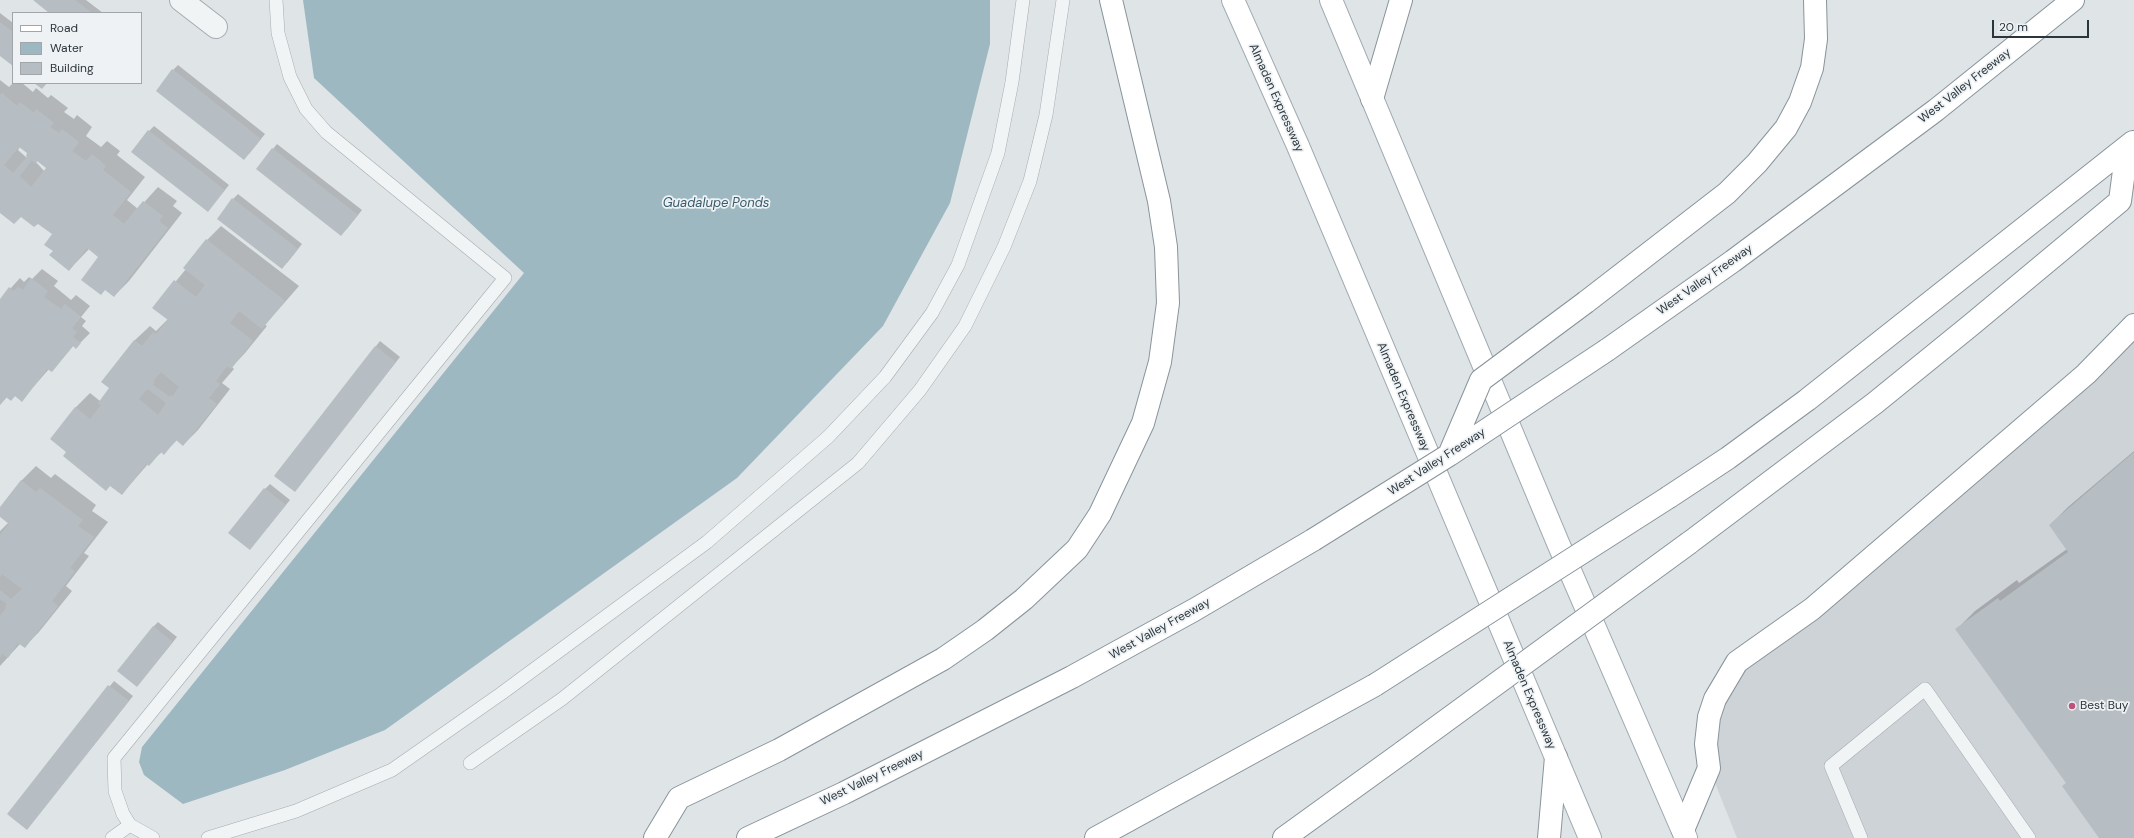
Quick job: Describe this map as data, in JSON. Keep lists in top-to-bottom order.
{
  "streets": {
    "main road": ["West Valley Freeway", "Almaden Expressway"]
  },
  "water": ["Guadalupe Ponds"],
  "places": ["Best Buy"],
  "legend": ["Road", "Water", "Building"],
  "scale_bar": "20 m"
}
